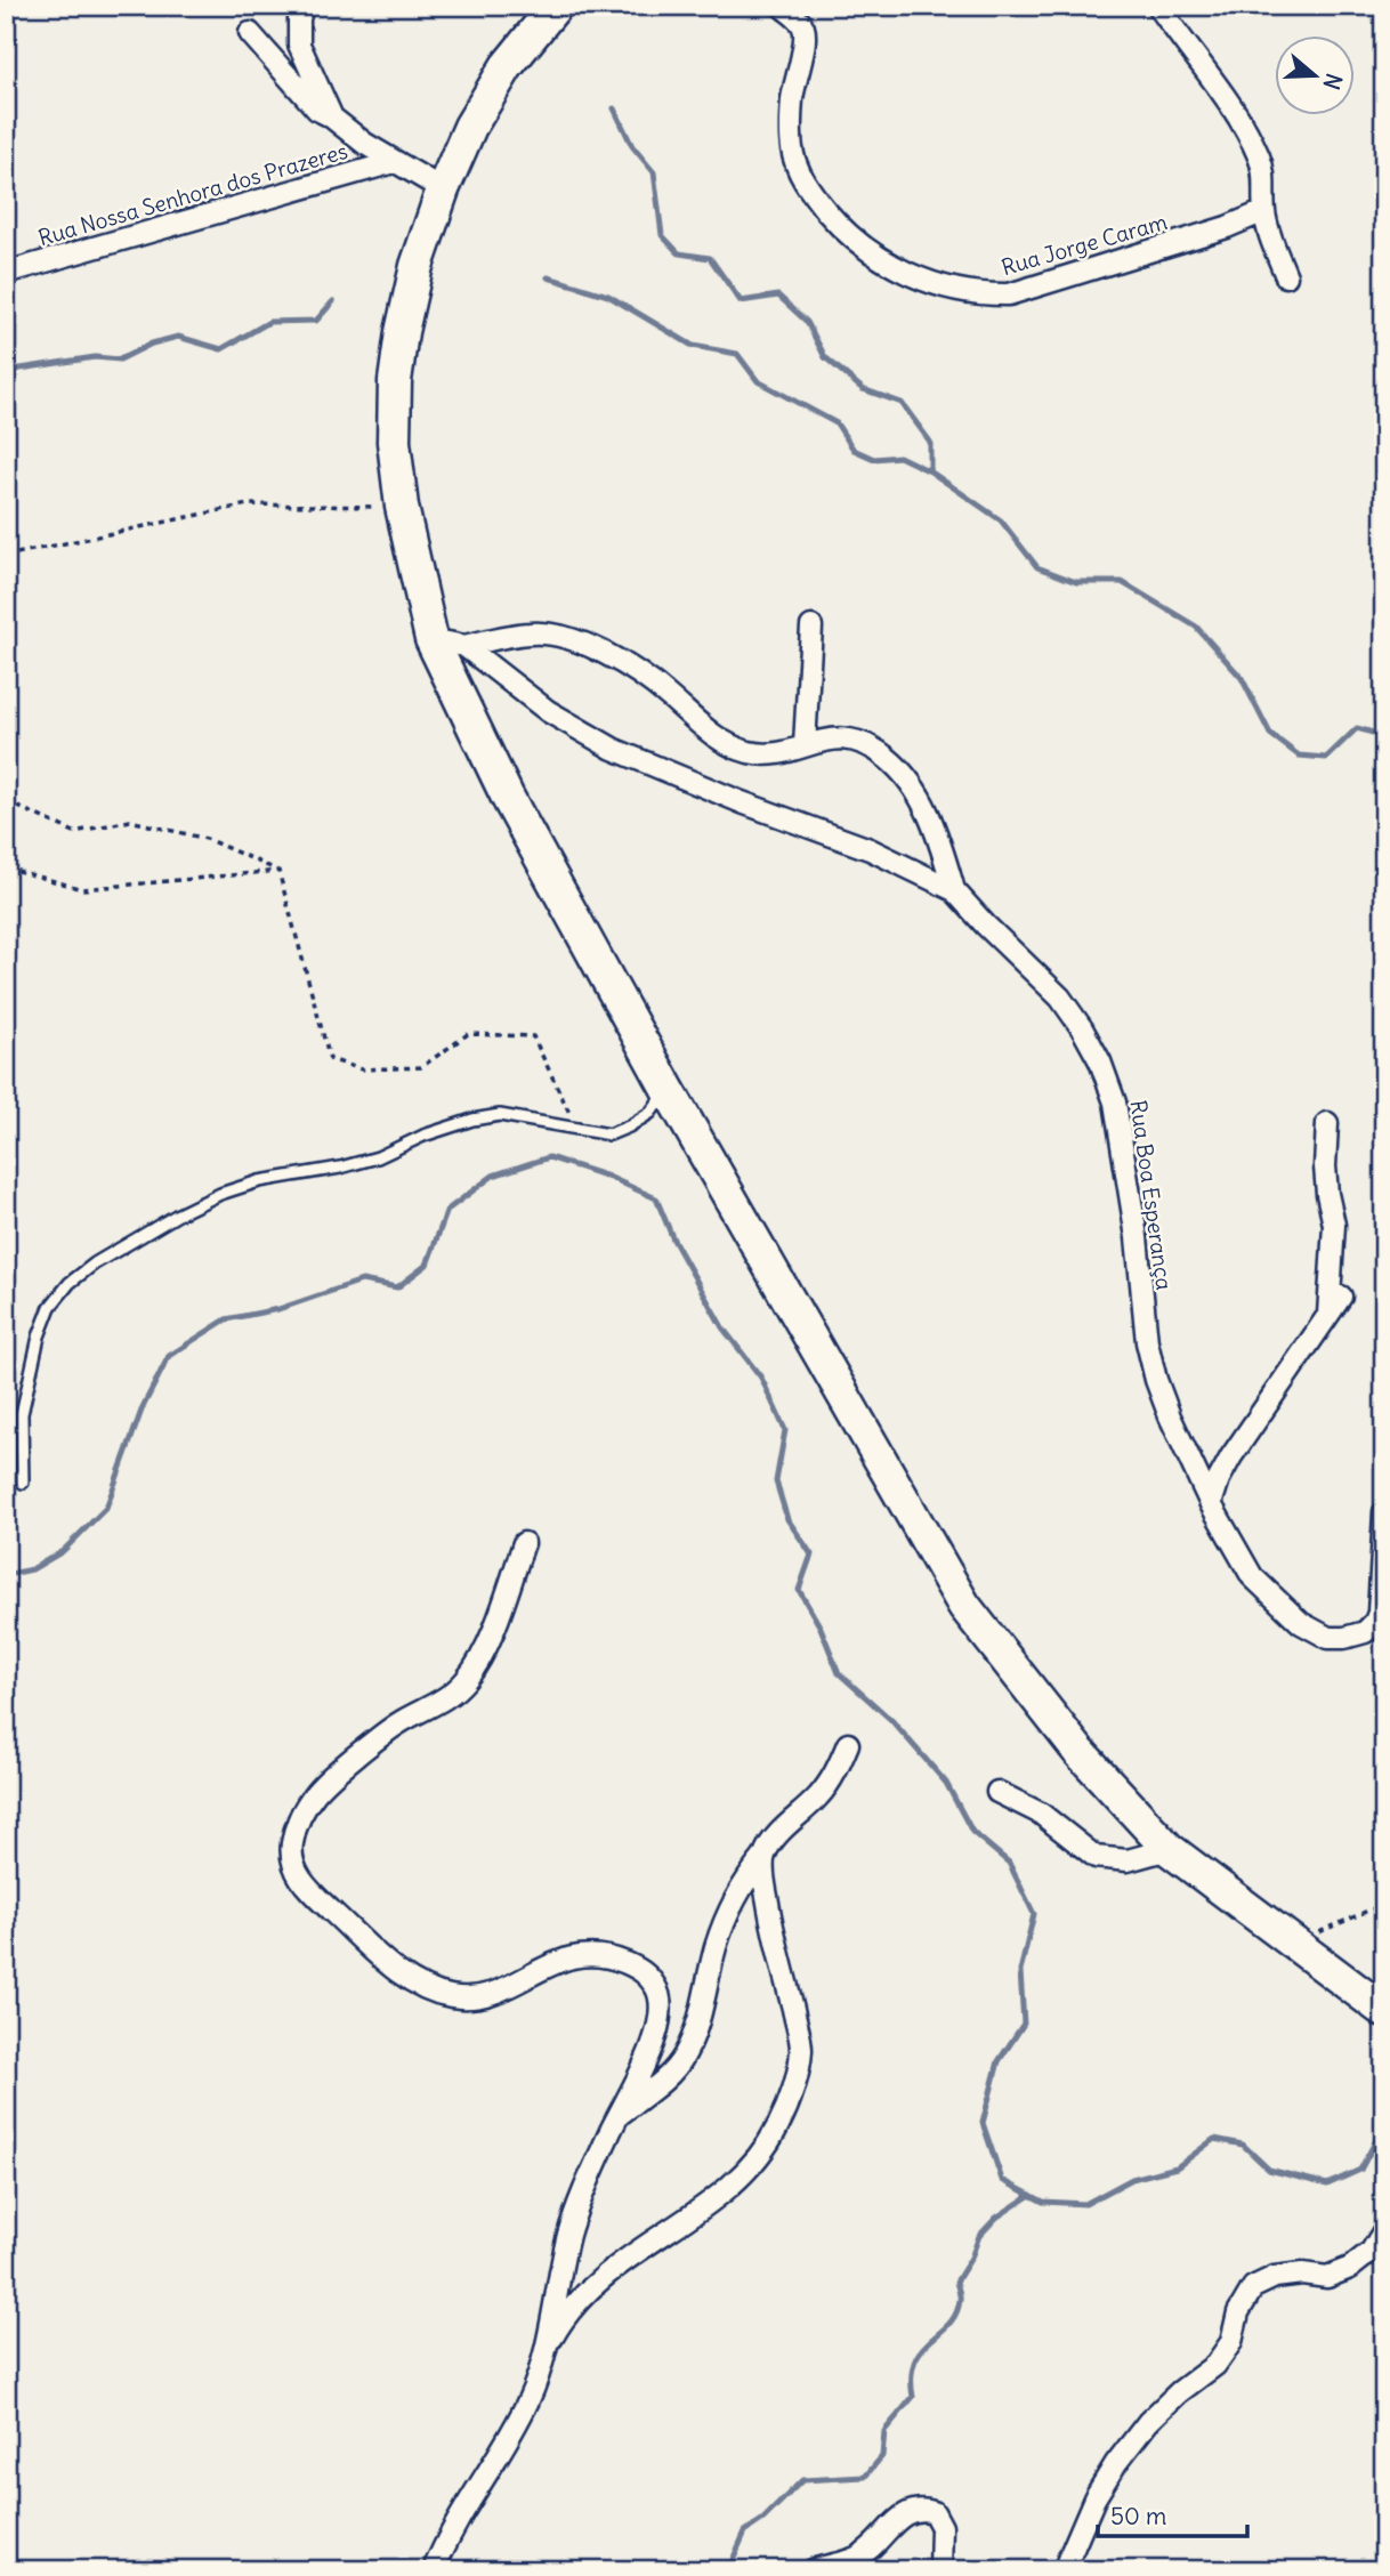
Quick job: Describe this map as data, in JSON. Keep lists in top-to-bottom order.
{
  "streets": {
    "street": ["Rua Nossa Senhora dos Prazeres", "Rua Jorge Caram", "Rua Boa Esperança"]
  },
  "scale_bar": "50 m",
  "north": "right"
}
